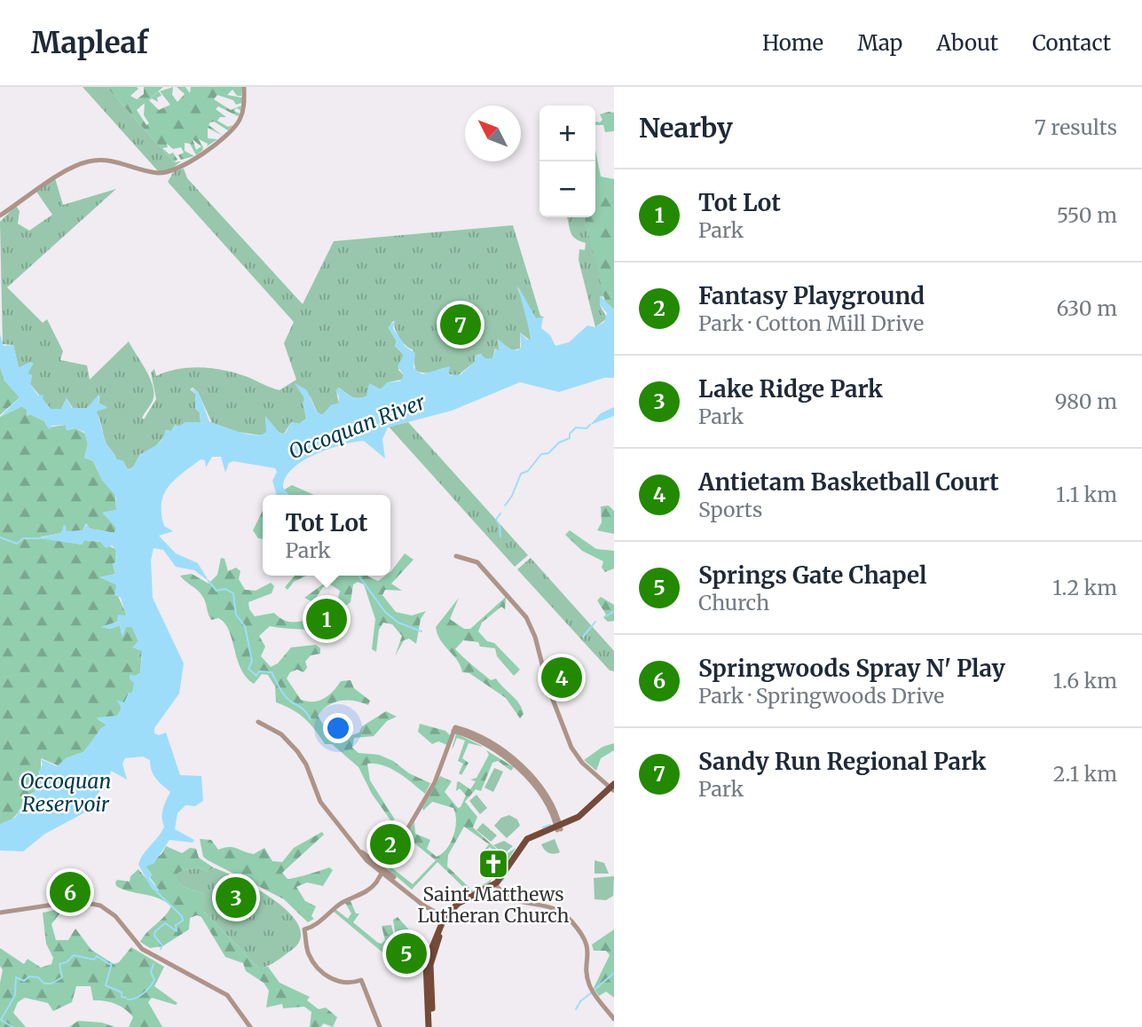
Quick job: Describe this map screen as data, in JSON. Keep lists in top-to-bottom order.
{
  "water": ["Occoquan River", "Occoquan Reservoir"],
  "places": {
    "church": ["Saint Matthews Lutheran Church"]
  },
  "north": "top left",
  "page": {
    "header": "Mapleaf",
    "nav": [
      "Home",
      "Map",
      "About",
      "Contact"
    ],
    "heading": ["Nearby", "7 results"],
    "map_buttons": ["+", "−"],
    "list": [
      {
        "mark": "1",
        "name": "Tot Lot",
        "note": "Park",
        "value": "550 m"
      },
      {
        "mark": "2",
        "name": "Fantasy Playground",
        "note": "Park · Cotton Mill Drive",
        "value": "630 m"
      },
      {
        "mark": "3",
        "name": "Lake Ridge Park",
        "note": "Park",
        "value": "980 m"
      },
      {
        "mark": "4",
        "name": "Antietam Basketball Court",
        "note": "Sports",
        "value": "1.1 km"
      },
      {
        "mark": "5",
        "name": "Springs Gate Chapel",
        "note": "Church",
        "value": "1.2 km"
      },
      {
        "mark": "6",
        "name": "Springwoods Spray N' Play",
        "note": "Park · Springwoods Drive",
        "value": "1.6 km"
      },
      {
        "mark": "7",
        "name": "Sandy Run Regional Park",
        "note": "Park",
        "value": "2.1 km"
      }
    ],
    "pins": [
      "7",
      "1",
      "4",
      "2",
      "6",
      "3",
      "5"
    ],
    "popup": ["Tot Lot", "Park"]
  }
}
